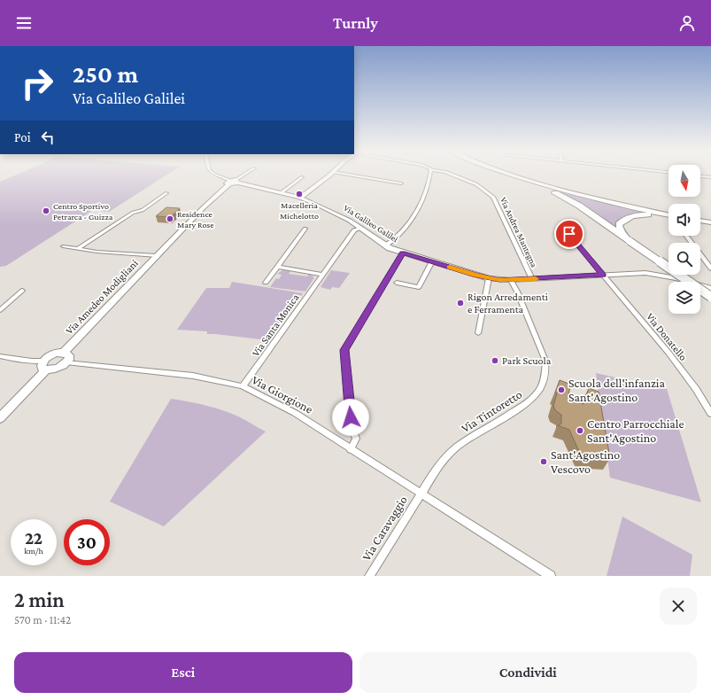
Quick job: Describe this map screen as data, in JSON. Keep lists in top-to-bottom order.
{
  "streets": {
    "street": [
      "Via Galileo Galilei",
      "Via Andrea Mantegna",
      "Via Amedeo Modigliani",
      "Via Santa Monica",
      "Via Donatello",
      "Via Giorgione",
      "Via Tintoretto",
      "Via Caravaggio"
    ]
  },
  "crossings": [
    ["Via Galileo Galilei", "Via Andrea Mantegna"],
    ["Via Galileo Galilei", "Via Amedeo Modigliani"],
    ["Via Galileo Galilei", "Via Santa Monica"],
    ["Via Galileo Galilei", "Via Donatello"],
    ["Via Galileo Galilei", "Via Tintoretto"],
    ["Via Santa Monica", "Via Giorgione"],
    ["Via Giorgione", "Via Tintoretto"],
    ["Via Giorgione", "Via Caravaggio"],
    ["Via Tintoretto", "Via Caravaggio"]
  ],
  "places": [
    "Macelleria Michelotto",
    "Centro Sportivo Petrarca - Guizza",
    "Residence Mary Rose",
    "Rigon Arredamenti e Ferramenta",
    "Park Scuola",
    "Scuola dell'infanzia Sant'Agostino",
    "Centro Parrocchiale Sant'Agostino",
    "Sant'Agostino Vescovo"
  ],
  "north": "bottom",
  "page": {
    "header": "Turnly",
    "turn": ["250 m", "Via Galileo Galilei"],
    "then": "Poi",
    "speed": "22 km/h",
    "limit": "30",
    "heading": ["2 min", "570 m · 11:42"],
    "buttons": ["Esci", "Condividi"]
  }
}
